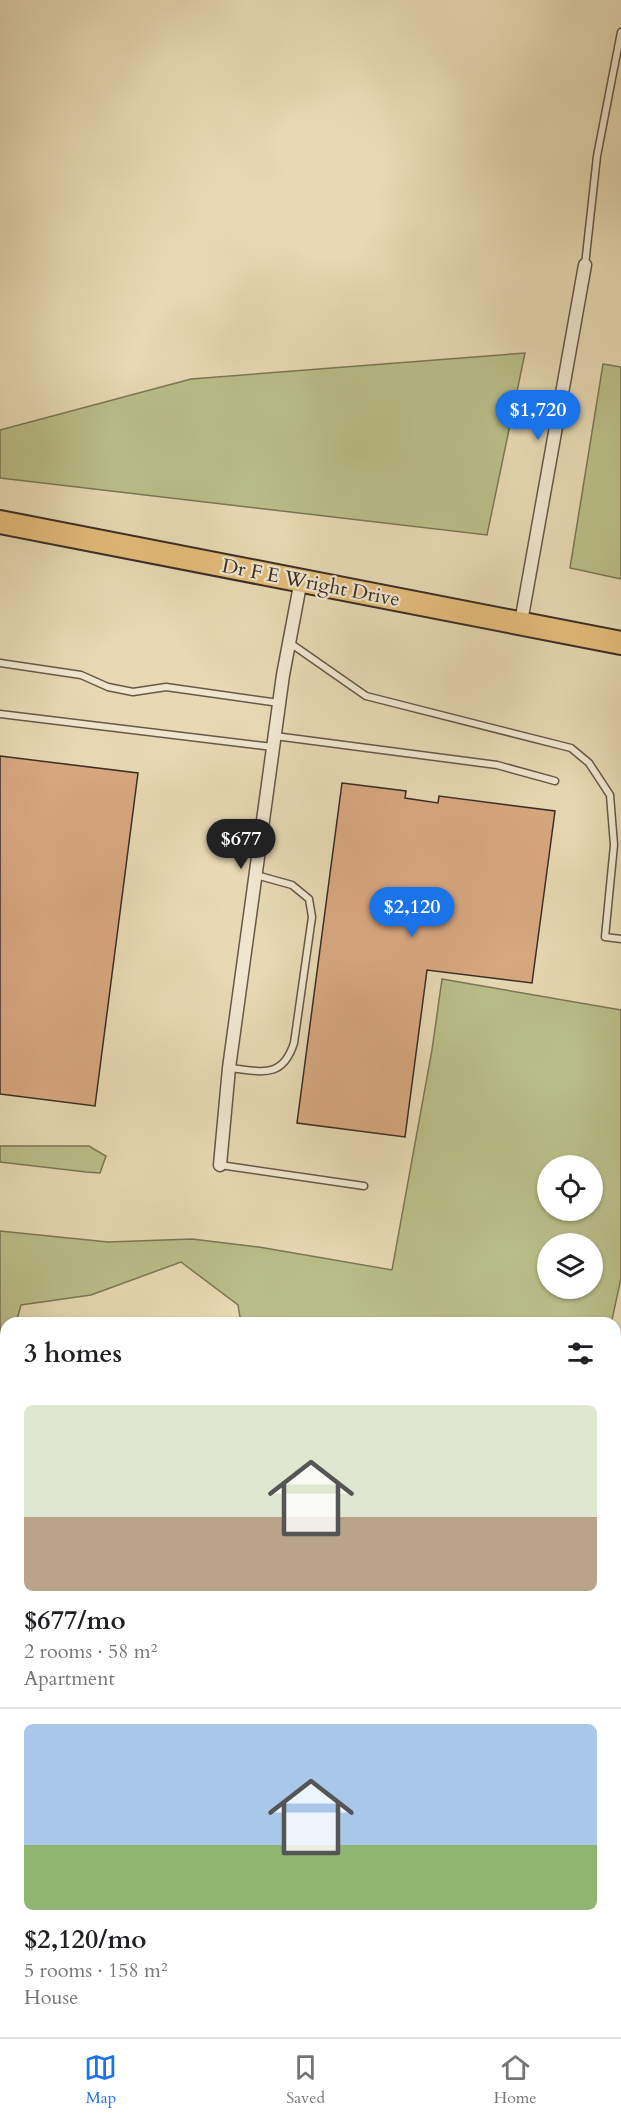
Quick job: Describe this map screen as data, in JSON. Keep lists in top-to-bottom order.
{
  "streets": {
    "highway": ["Dr F E Wright Drive"]
  },
  "page": {
    "price": ["$1,720", "$677", "$2,120"],
    "heading": "3 homes",
    "list": [
      {
        "name": "$677/mo",
        "note": "2 rooms · 58 m² · Apartment"
      },
      {
        "name": "$2,120/mo",
        "note": "5 rooms · 158 m² · House"
      }
    ],
    "tabs": ["Map", "Saved", "Home"]
  }
}
